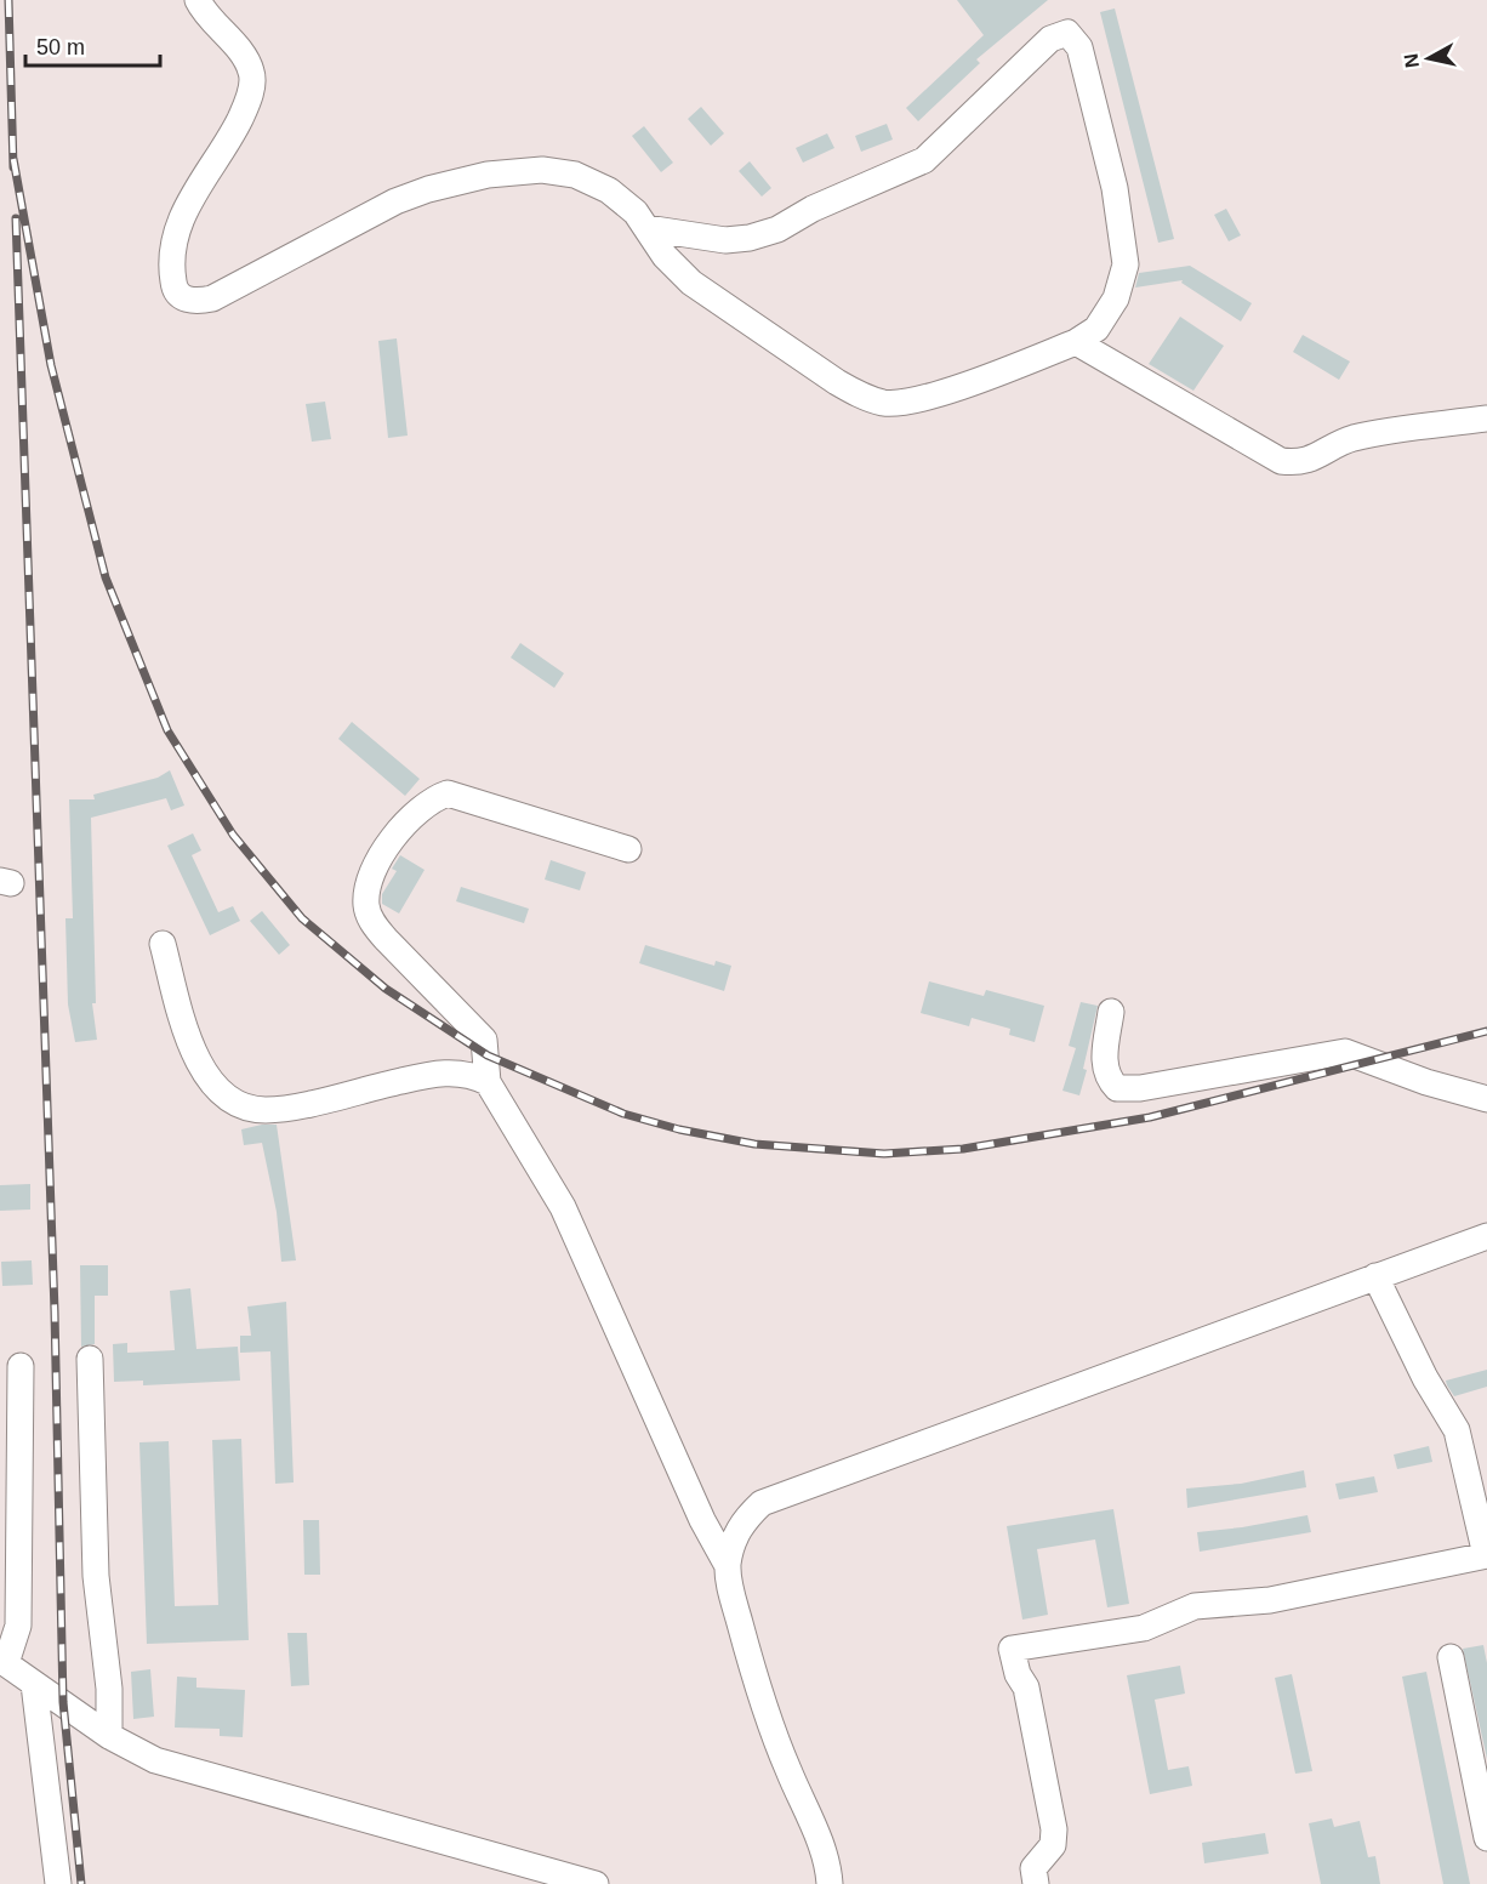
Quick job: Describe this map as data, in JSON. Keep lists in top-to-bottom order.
{
  "scale_bar": "50 m",
  "north": "left"
}
